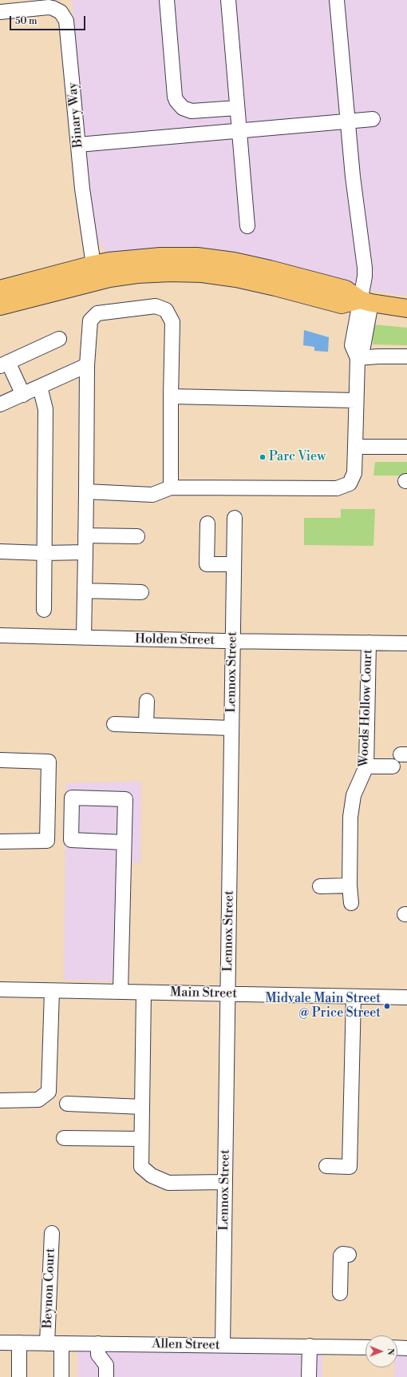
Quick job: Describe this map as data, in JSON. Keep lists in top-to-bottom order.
{
  "streets": {
    "street": [
      "Binary Way",
      "Holden Street",
      "Lennox Street",
      "Woods Hollow Court",
      "Main Street",
      "Beynon Court",
      "Allen Street"
    ]
  },
  "crossings": [
    ["Holden Street", "Lennox Street"],
    ["Holden Street", "Woods Hollow Court"],
    ["Lennox Street", "Main Street"],
    ["Lennox Street", "Allen Street"],
    ["Beynon Court", "Allen Street"]
  ],
  "places": ["Parc View", "Midvale Main Street @ Price Street"],
  "scale_bar": "50 m",
  "north": "right"
}
